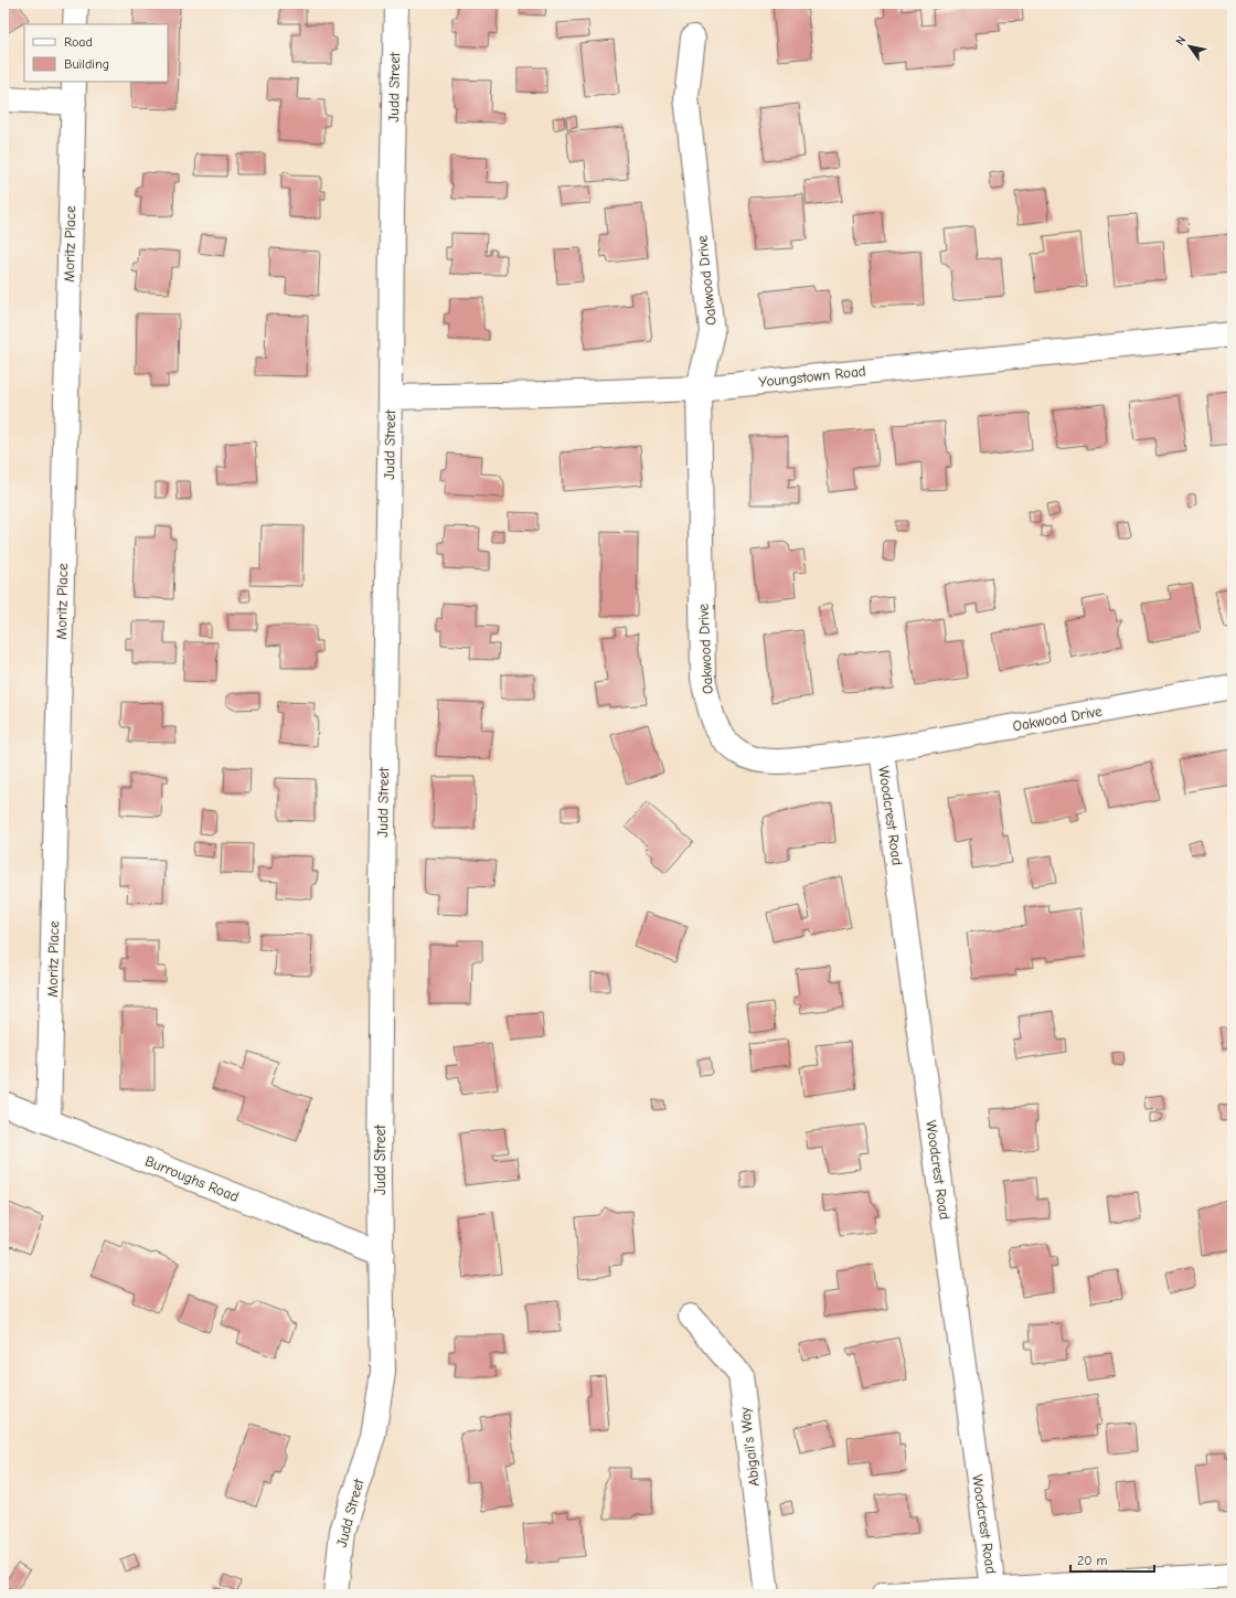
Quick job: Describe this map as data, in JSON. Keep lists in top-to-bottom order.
{
  "streets": {
    "street": [
      "Judd Street",
      "Moritz Place",
      "Oakwood Drive",
      "Youngstown Road",
      "Woodcrest Road",
      "Burroughs Road",
      "Abigail's Way"
    ]
  },
  "crossings": [
    ["Judd Street", "Youngstown Road"],
    ["Judd Street", "Burroughs Road"],
    ["Moritz Place", "Burroughs Road"],
    ["Oakwood Drive", "Youngstown Road"],
    ["Oakwood Drive", "Woodcrest Road"]
  ],
  "legend": ["Road", "Building"],
  "scale_bar": "20 m",
  "north": "top left"
}
